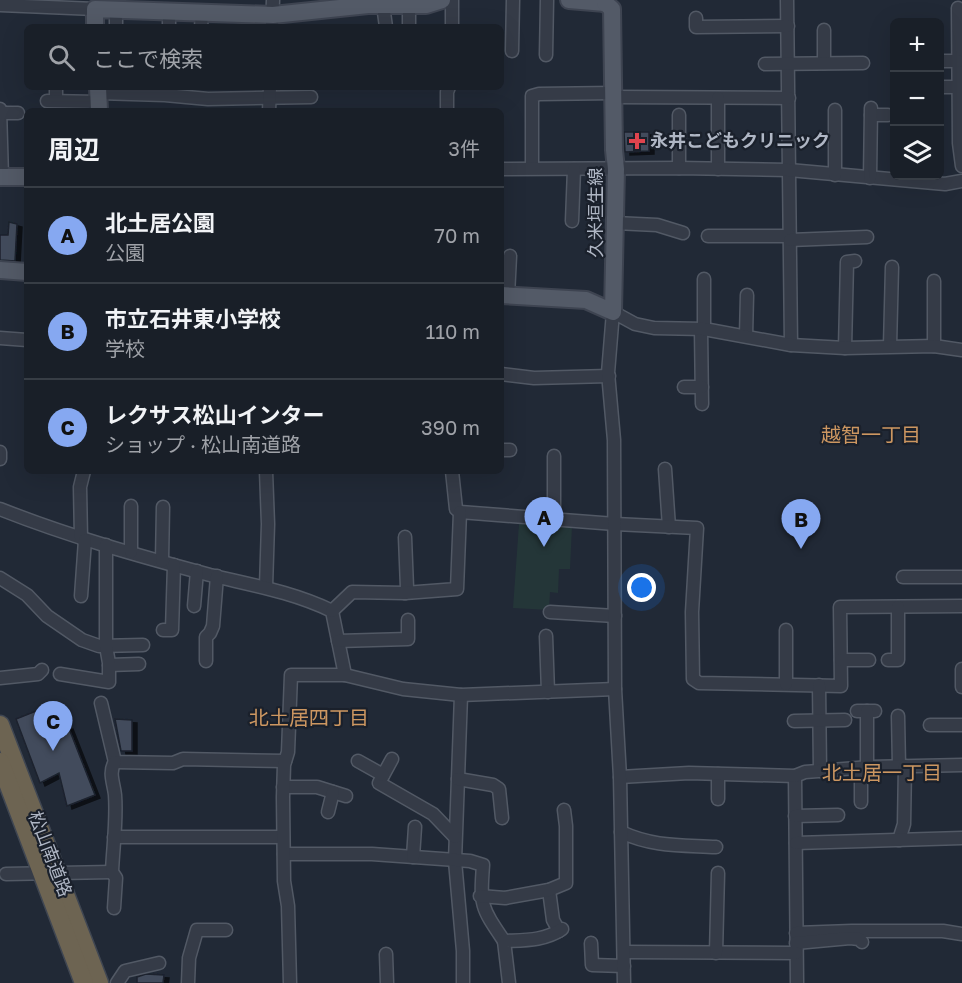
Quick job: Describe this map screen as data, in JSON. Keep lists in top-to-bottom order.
{
  "streets": {
    "highway": ["松山南道路"],
    "main road": ["久米垣生線"]
  },
  "districts": ["越智一丁目", "北土居四丁目", "北土居一丁目"],
  "places": {
    "health": ["永井こどもクリニック"]
  },
  "page": {
    "map_buttons": ["+", "−"],
    "search": "ここで検索",
    "heading": ["周辺", "3件"],
    "list": [
      {
        "mark": "A",
        "name": "北土居公園",
        "note": "公園",
        "value": "70 m"
      },
      {
        "mark": "B",
        "name": "市立石井東小学校",
        "note": "学校",
        "value": "110 m"
      },
      {
        "mark": "C",
        "name": "レクサス松山インター",
        "note": "ショップ · 松山南道路",
        "value": "390 m"
      }
    ],
    "pins": ["A", "B", "C"]
  }
}
